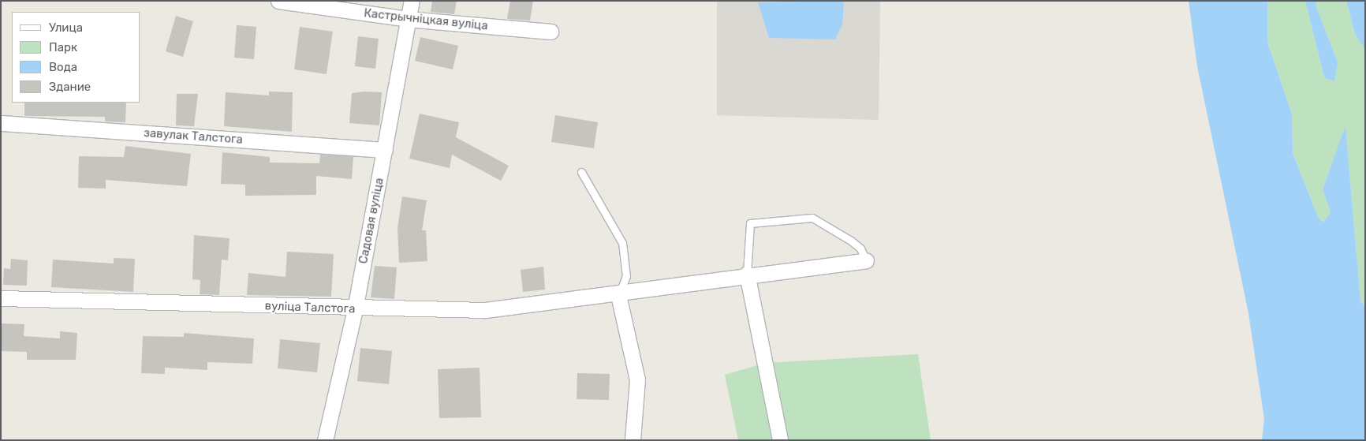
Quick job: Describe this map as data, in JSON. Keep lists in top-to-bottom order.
{
  "streets": {
    "street": [
      "Кастрычніцкая вуліца",
      "завулак Талстога",
      "Садовая вуліца",
      "вуліца Талстога"
    ]
  },
  "crossings": [
    ["Кастрычніцкая вуліца", "Садовая вуліца"],
    ["завулак Талстога", "Садовая вуліца"],
    ["Садовая вуліца", "вуліца Талстога"]
  ],
  "legend": [
    "Улица",
    "Парк",
    "Вода",
    "Здание"
  ]
}
